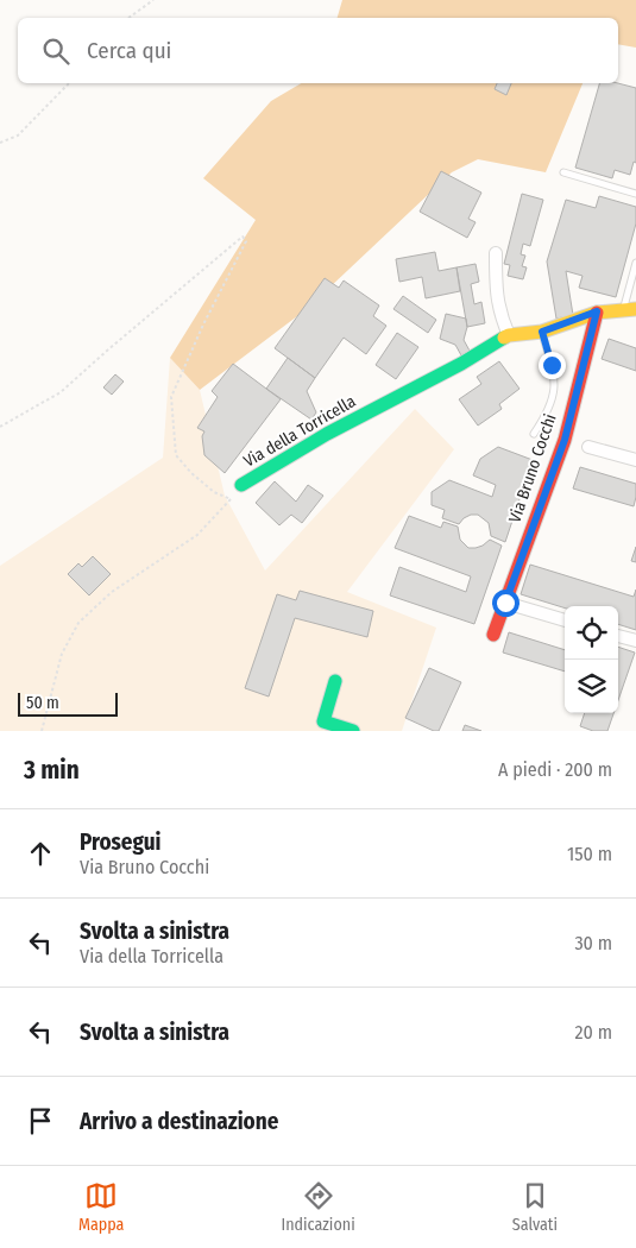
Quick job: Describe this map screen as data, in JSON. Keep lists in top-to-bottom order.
{
  "streets": {
    "street": ["Via della Torricella", "Via Bruno Cocchi"]
  },
  "crossings": [
    ["Via della Torricella", "Via Bruno Cocchi"]
  ],
  "scale_bar": "50 m",
  "page": {
    "search": "Cerca qui",
    "scale": "50 m",
    "heading": ["3 min", "A piedi · 200 m"],
    "list": [
      ["Prosegui", "Via Bruno Cocchi", "150 m"],
      ["Svolta a sinistra", "Via della Torricella", "30 m"],
      ["Svolta a sinistra", "20 m"],
      "Arrivo a destinazione"
    ],
    "nav": ["Mappa", "Indicazioni", "Salvati"]
  }
}
